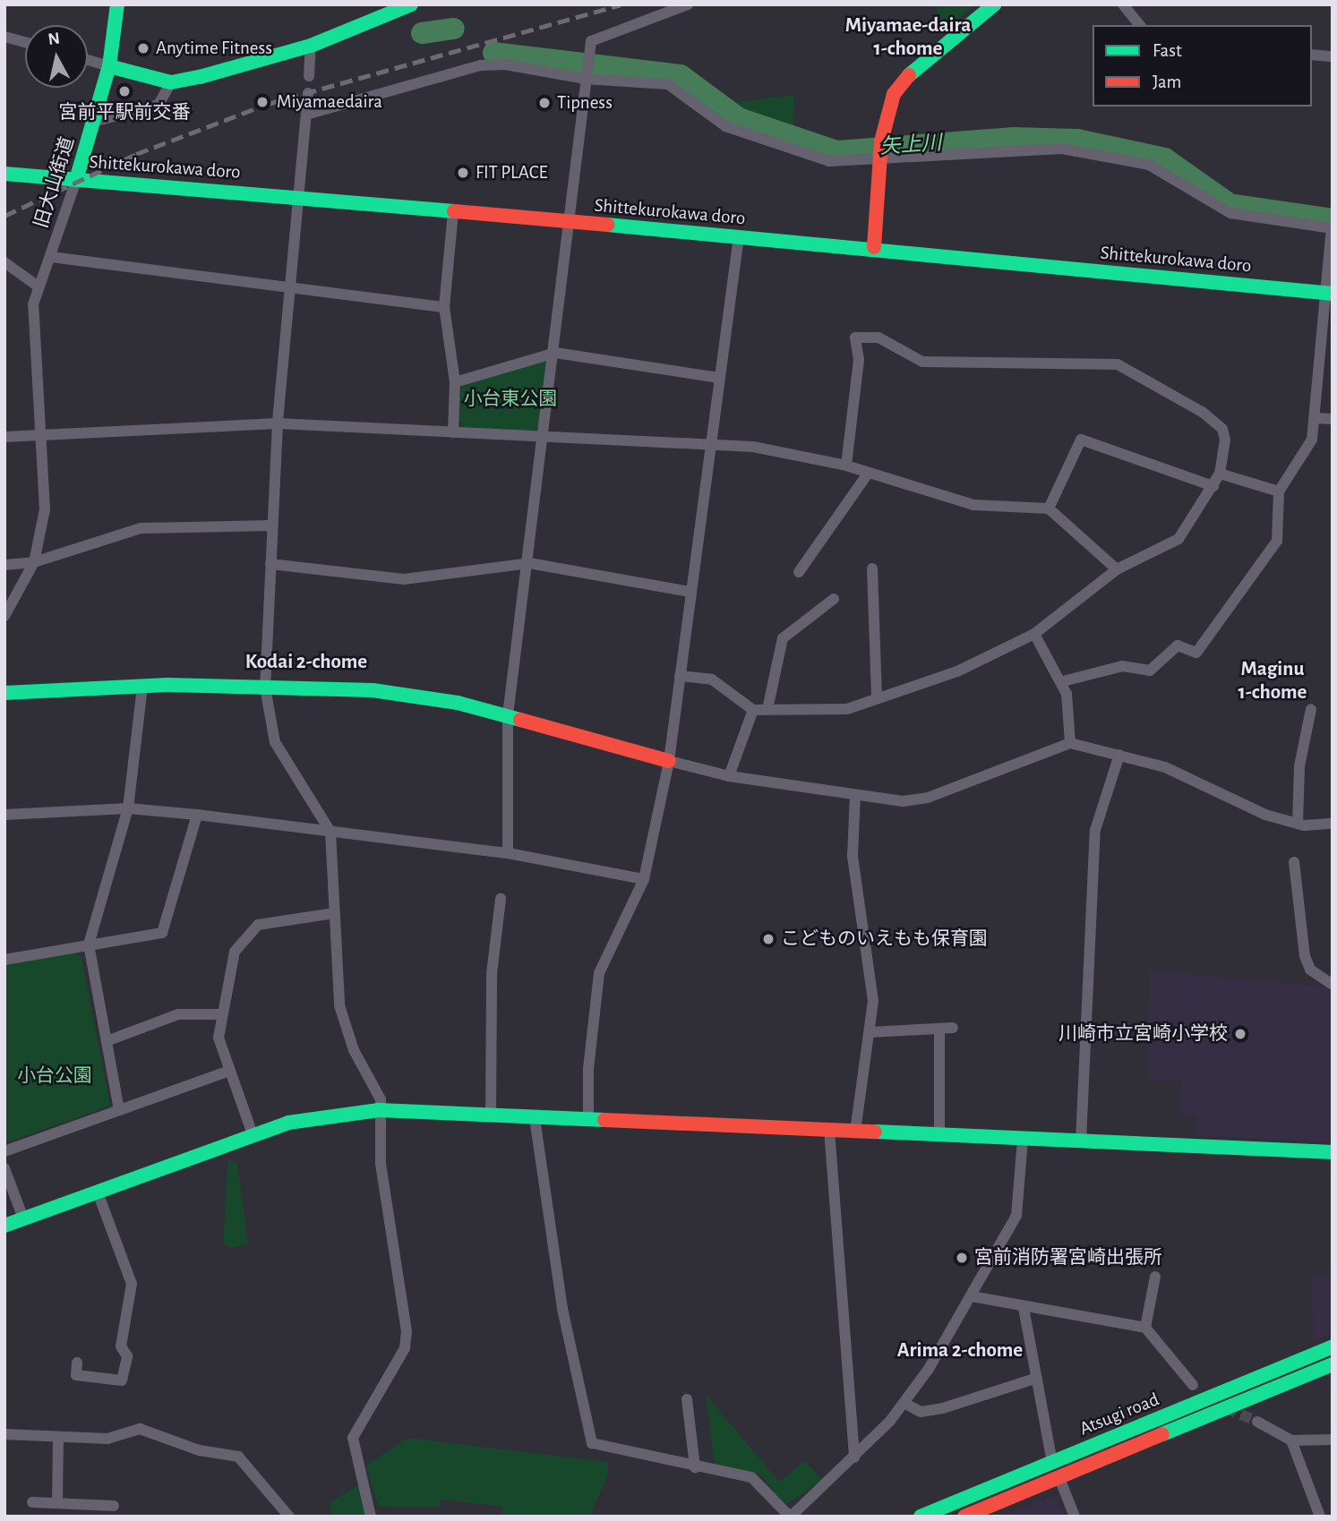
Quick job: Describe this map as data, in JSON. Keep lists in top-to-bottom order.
{
  "streets": {
    "main road": ["Shittekurokawa doro", "旧大山街道", "Atsugi road"]
  },
  "crossings": [
    ["Shittekurokawa doro", "旧大山街道"]
  ],
  "districts": [
    "Miyamae-daira 1-chome",
    "Kodai 2-chome",
    "Maginu 1-chome",
    "Arima 2-chome"
  ],
  "water": ["矢上川"],
  "parks": ["小台東公園", "小台公園"],
  "places": [
    "Anytime Fitness",
    "宮前平駅前交番",
    "Miyamaedaira",
    "Tipness",
    "FIT PLACE",
    "こどものいえもも保育園",
    "川崎市立宮崎小学校",
    "宮前消防署宮崎出張所"
  ],
  "legend": ["Fast", "Jam"],
  "north": "top"
}
